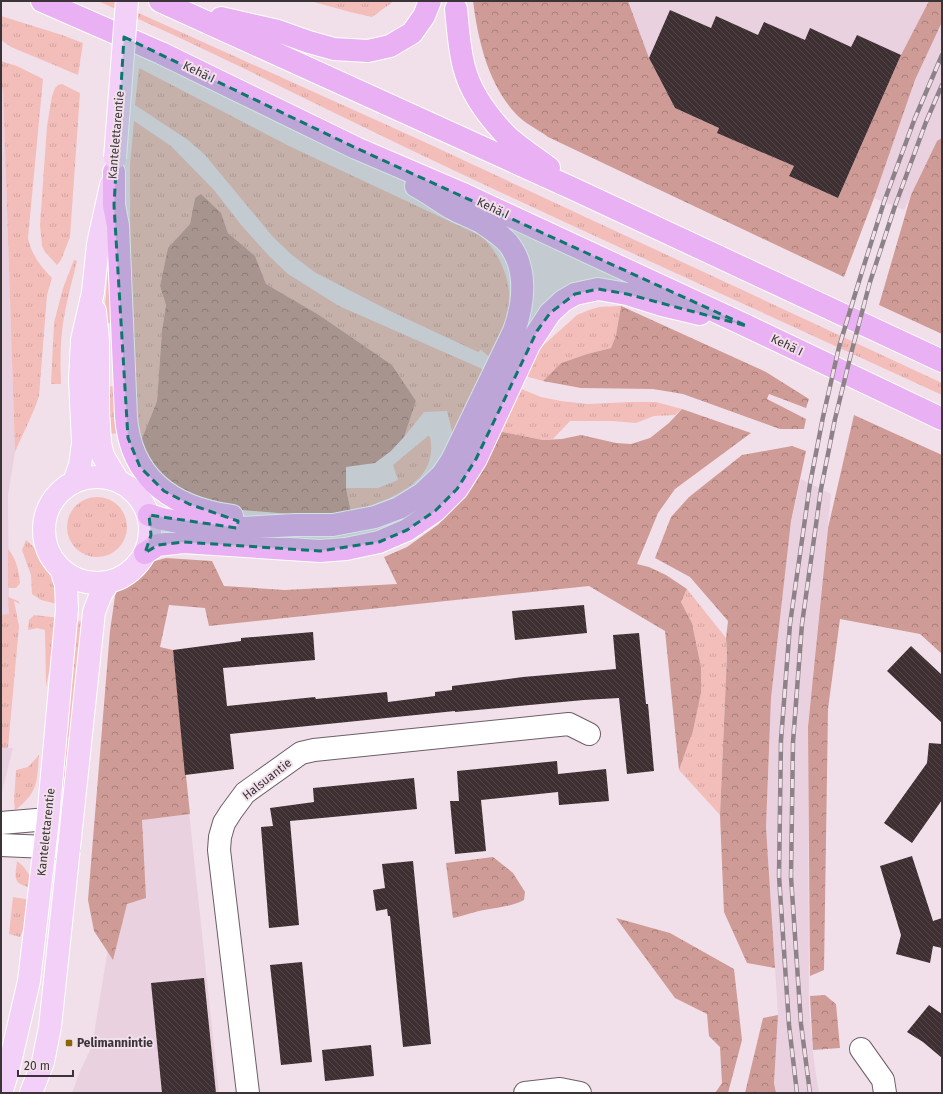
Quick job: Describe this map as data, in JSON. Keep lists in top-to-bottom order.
{
  "streets": {
    "highway": ["Kehä I"],
    "main road": ["Kantelettarentie"],
    "street": ["Halsuantie"]
  },
  "places": {
    "transit": ["Pelimannintie"]
  },
  "scale_bar": "20 m"
}
